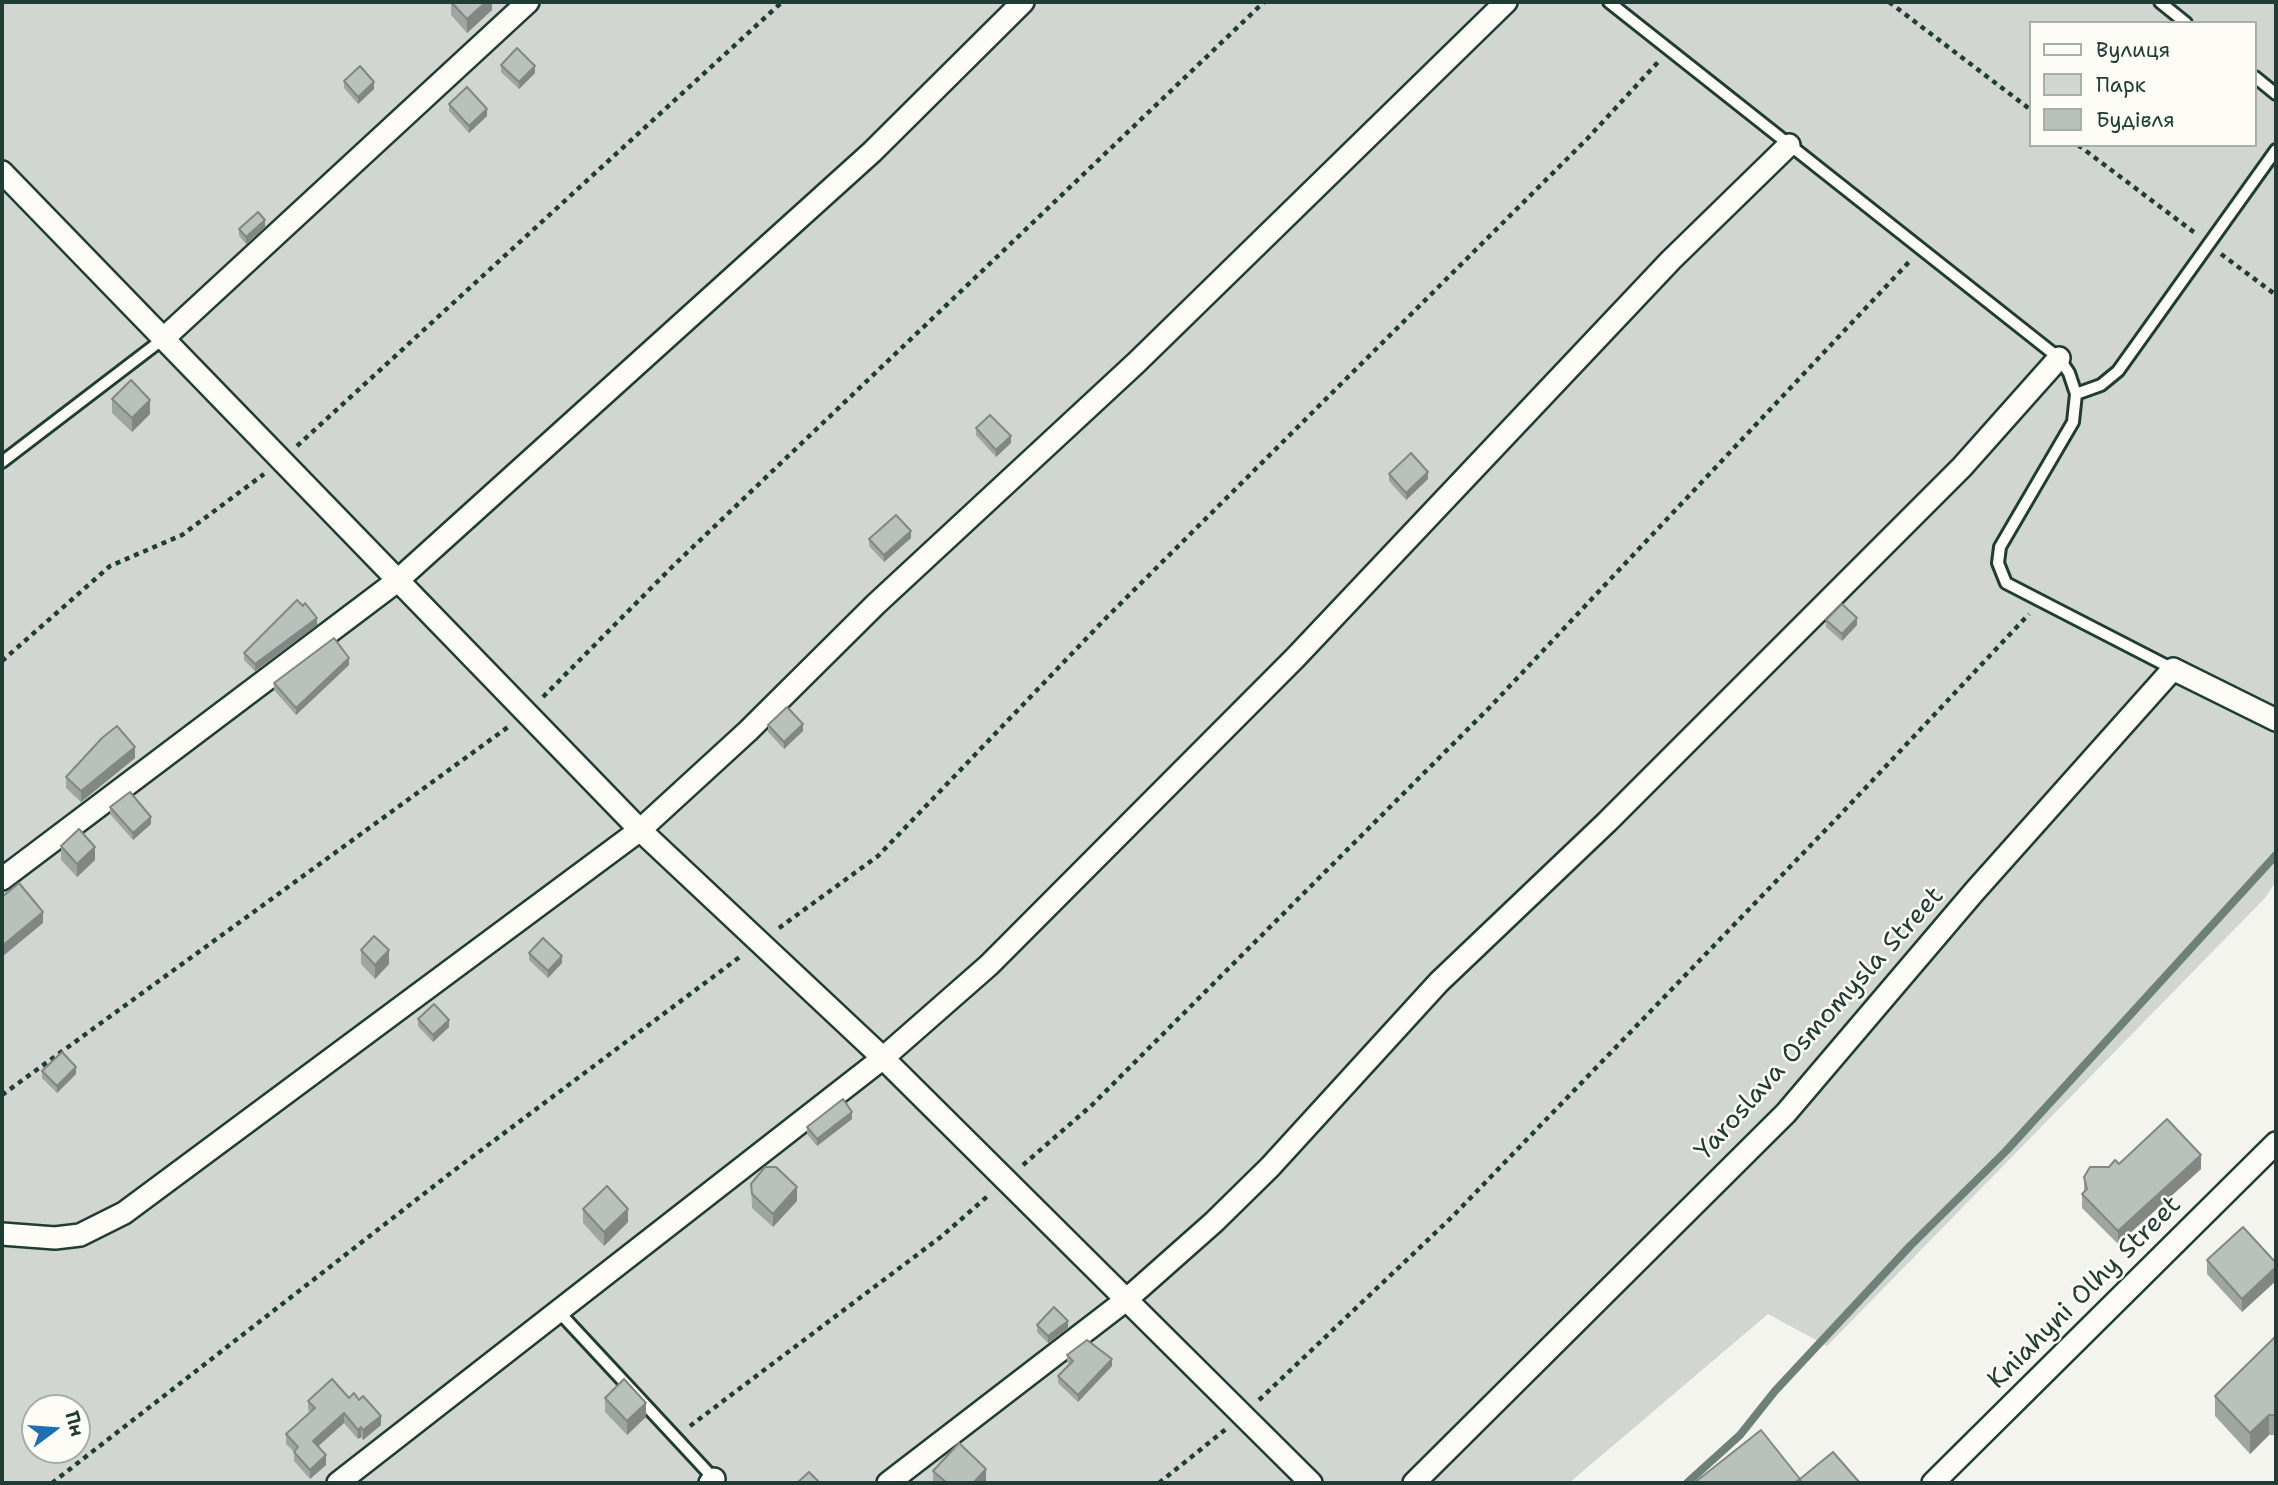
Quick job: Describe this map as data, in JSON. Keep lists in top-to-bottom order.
{
  "streets": {
    "street": ["Yaroslava Osmomysla Street", "Kniahyni Olhy Street"]
  },
  "legend": ["Вулиця", "Парк", "Будівля"],
  "north": "right"
}
